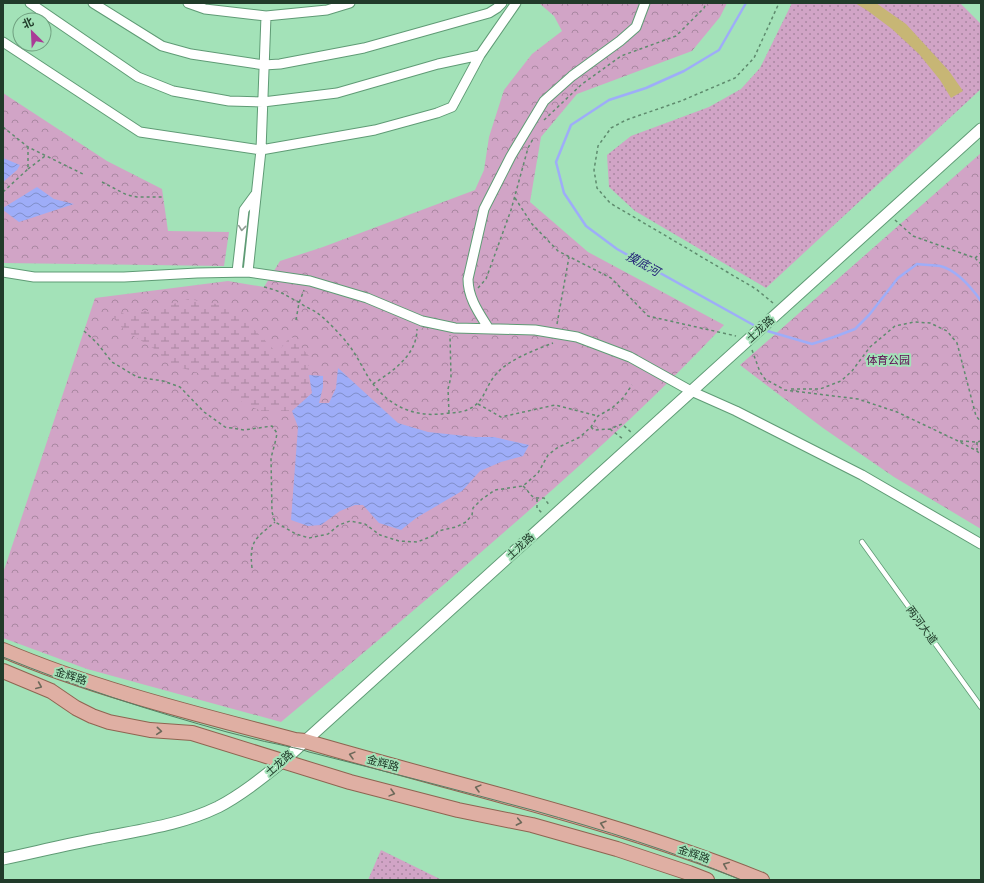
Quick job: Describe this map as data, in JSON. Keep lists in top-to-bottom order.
{
  "streets": {
    "main road": ["金辉路"],
    "street": ["土龙路"],
    "lane": ["两河大道"]
  },
  "crossings": [
    ["土龙路", "金辉路"]
  ],
  "water": ["摸底河"],
  "parks": ["体育公园"],
  "north": "top left"
}
